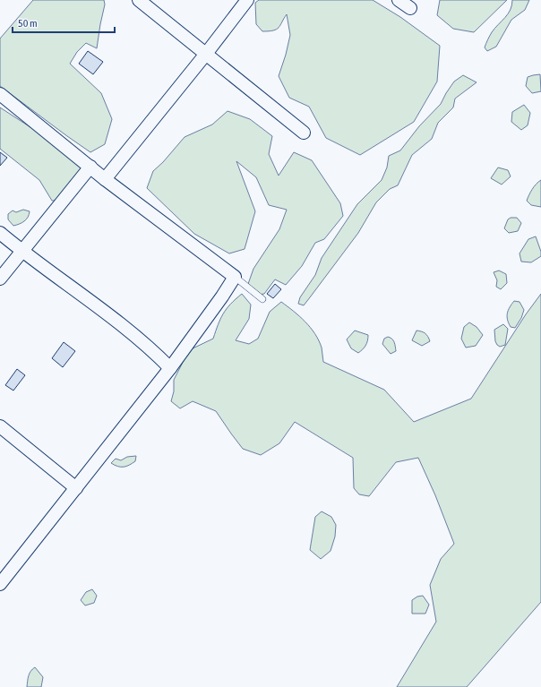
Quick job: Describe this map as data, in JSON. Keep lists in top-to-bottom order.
{
  "scale_bar": "50 m"
}
